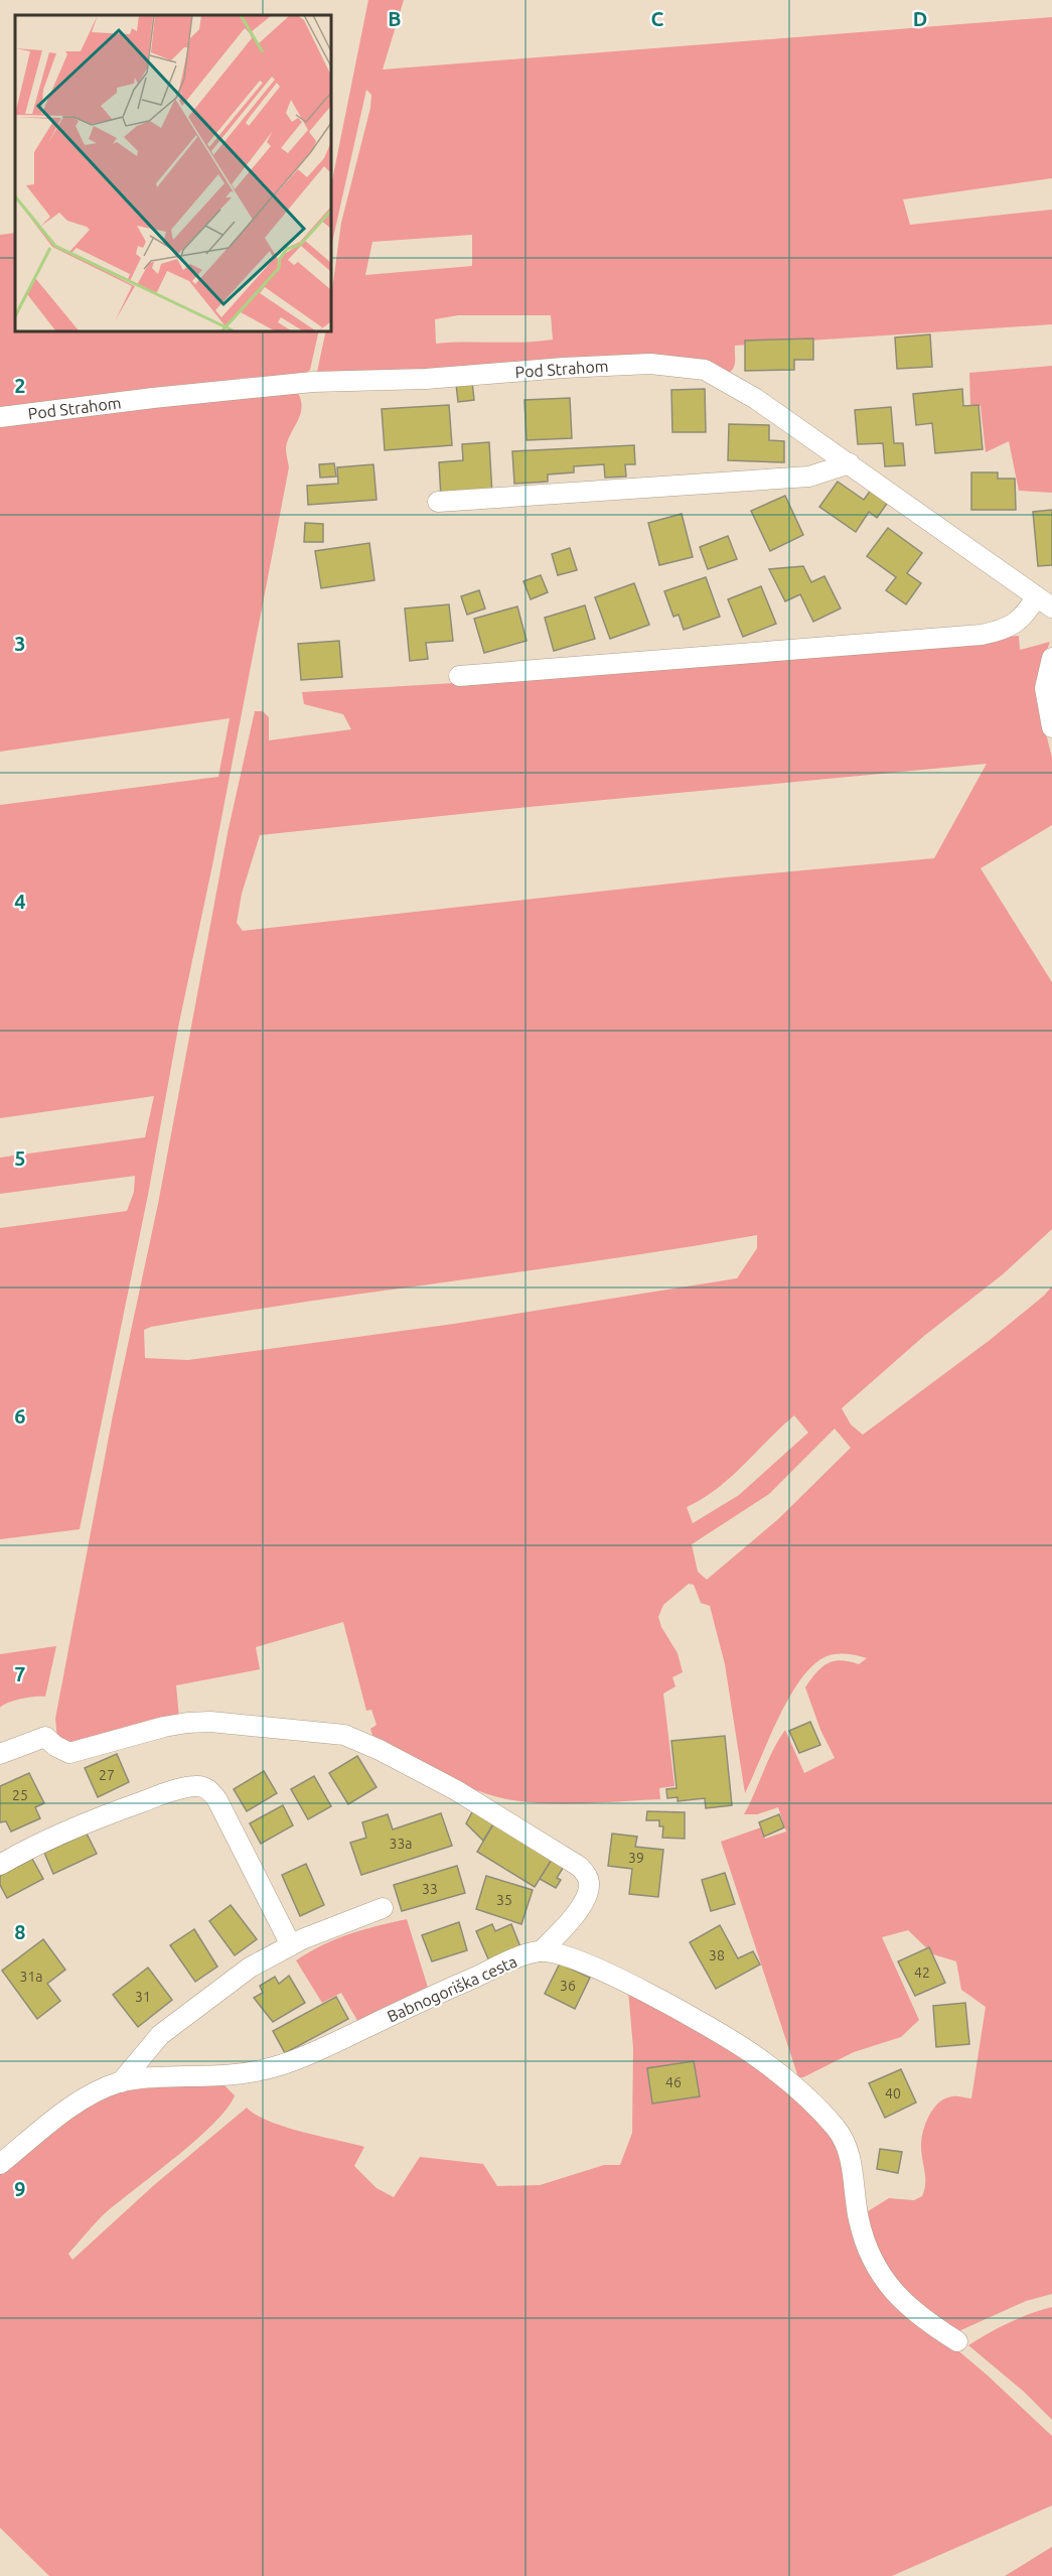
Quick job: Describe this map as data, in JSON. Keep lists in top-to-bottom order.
{
  "streets": {
    "street": ["Pod Strahom", "Babnogoriška cesta"]
  },
  "house_numbers": [
    "27",
    "25",
    "33a",
    "39",
    "33",
    "35",
    "38",
    "42",
    "31a",
    "36",
    "31",
    "46",
    "40"
  ],
  "grid": {
    "columns": ["B", "C", "D"],
    "rows": [
      "2",
      "3",
      "4",
      "5",
      "6",
      "7",
      "8",
      "9"
    ]
  }
}
